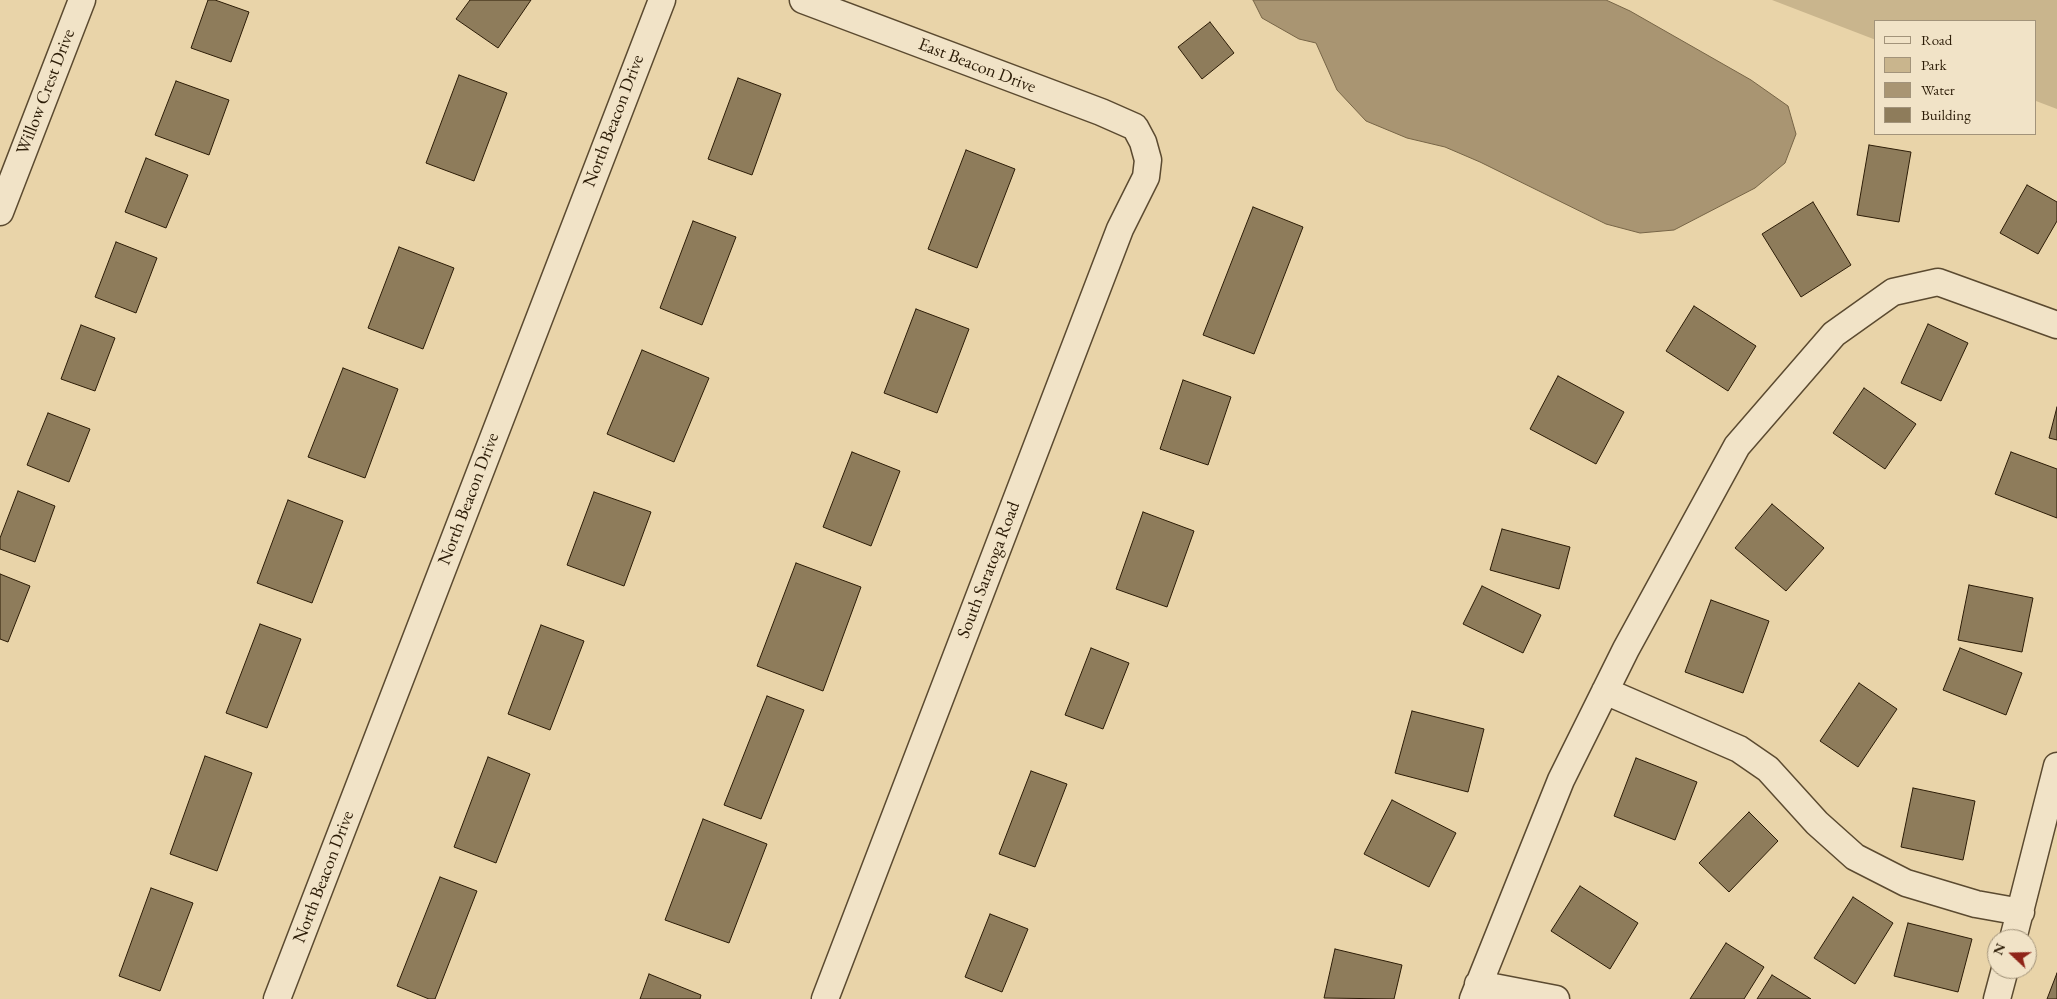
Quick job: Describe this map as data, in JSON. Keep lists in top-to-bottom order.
{
  "streets": {
    "street": [
      "East Beacon Drive",
      "Willow Crest Drive",
      "North Beacon Drive",
      "South Saratoga Road"
    ]
  },
  "crossings": [
    ["East Beacon Drive", "South Saratoga Road"]
  ],
  "legend": [
    "Road",
    "Park",
    "Water",
    "Building"
  ],
  "north": "left"
}
